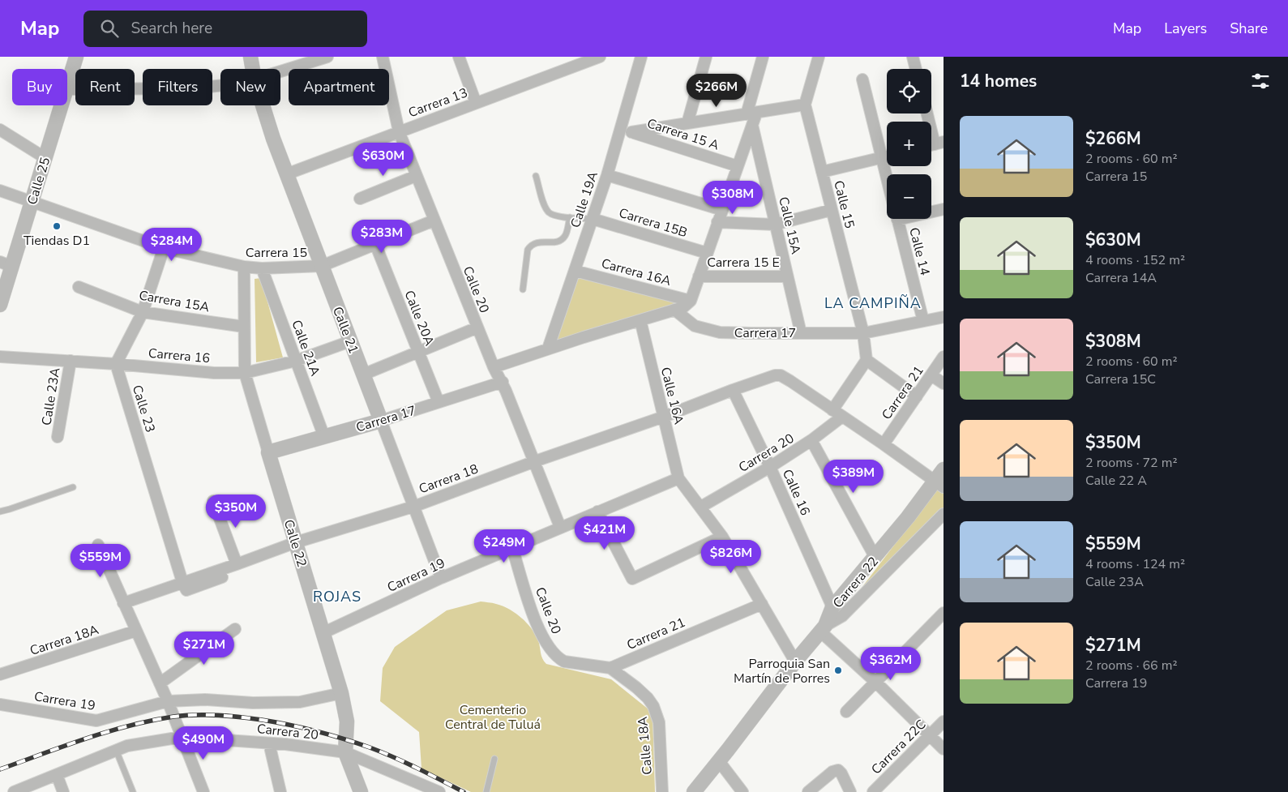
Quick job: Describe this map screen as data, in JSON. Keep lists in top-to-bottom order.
{
  "streets": {
    "street": [
      "Carrera 13",
      "Carrera 15 A",
      "Calle 25",
      "Calle 19A",
      "Calle 15",
      "Carrera 15B",
      "Calle 15A",
      "Calle 14",
      "Carrera 15",
      "Carrera 15 E",
      "Carrera 16A",
      "Calle 20",
      "Carrera 15A",
      "Calle 20A",
      "Calle 21",
      "Carrera 17",
      "Calle 21A",
      "Carrera 16",
      "Carrera 21",
      "Calle 16A",
      "Calle 23A",
      "Calle 23",
      "Carrera 20",
      "Carrera 18",
      "Calle 16",
      "Calle 22",
      "Carrera 19",
      "Carrera 22",
      "Carrera 18A",
      "Calle 18A",
      "Carrera 22C"
    ]
  },
  "crossings": [
    ["Carrera 13", "Calle 20"],
    ["Carrera 13", "Calle 21"],
    ["Carrera 15 A", "Calle 19A"],
    ["Calle 25", "Carrera 15"],
    ["Calle 19A", "Carrera 15B"],
    ["Calle 19A", "Carrera 16A"],
    ["Calle 15", "Carrera 17"],
    ["Calle 15A", "Carrera 15 E"],
    ["Calle 15A", "Carrera 17"],
    ["Calle 14", "Carrera 17"],
    ["Carrera 15", "Calle 20"],
    ["Carrera 15", "Calle 20A"],
    ["Carrera 15", "Calle 21"],
    ["Carrera 15", "Calle 21A"],
    ["Carrera 15", "Calle 22"],
    ["Calle 20", "Carrera 17"],
    ["Calle 20", "Carrera 21"],
    ["Calle 20", "Carrera 18"],
    ["Calle 20", "Carrera 19"],
    ["Calle 20", "Calle 18A"],
    ["Carrera 15A", "Calle 22"],
    ["Calle 20A", "Carrera 17"],
    ["Calle 21", "Carrera 17"],
    ["Calle 21", "Carrera 16"],
    ["Calle 21", "Carrera 18"],
    ["Calle 21", "Carrera 19"],
    ["Carrera 17", "Calle 21A"],
    ["Carrera 17", "Calle 22"],
    ["Calle 21A", "Carrera 16"],
    ["Carrera 16", "Calle 23A"],
    ["Carrera 16", "Calle 23"],
    ["Carrera 16", "Calle 22"],
    ["Carrera 21", "Calle 18A"],
    ["Calle 16A", "Carrera 18"],
    ["Calle 16A", "Carrera 19"],
    ["Calle 23", "Carrera 18"],
    ["Carrera 20", "Carrera 18"],
    ["Carrera 20", "Calle 16"],
    ["Carrera 20", "Calle 22"],
    ["Carrera 18", "Calle 16"],
    ["Carrera 18", "Calle 22"],
    ["Calle 16", "Carrera 22"],
    ["Calle 22", "Carrera 19"]
  ],
  "districts": ["LA CAMPIÑA", "ROJAS"],
  "parks": ["Cementerio Central de Tuluá"],
  "places": ["Tiendas D1", "Parroquia San Martín de Porres"],
  "page": {
    "header": "Map",
    "search": "Search here",
    "nav": ["Map", "Layers", "Share"],
    "heading": "14 homes",
    "map_buttons": ["+", "−"],
    "chip": [
      "Buy",
      "Rent",
      "Filters",
      "New",
      "Apartment"
    ],
    "price": [
      "$266M",
      "$630M",
      "$308M",
      "$283M",
      "$284M",
      "$389M",
      "$350M",
      "$421M",
      "$249M",
      "$826M",
      "$559M",
      "$271M",
      "$362M",
      "$490M"
    ],
    "list": [
      {
        "name": "$266M",
        "note": "2 rooms · 60 m² · Carrera 15"
      },
      {
        "name": "$630M",
        "note": "4 rooms · 152 m² · Carrera 14A"
      },
      {
        "name": "$308M",
        "note": "2 rooms · 60 m² · Carrera 15C"
      },
      {
        "name": "$350M",
        "note": "2 rooms · 72 m² · Calle 22 A"
      },
      {
        "name": "$559M",
        "note": "4 rooms · 124 m² · Calle 23A"
      },
      {
        "name": "$271M",
        "note": "2 rooms · 66 m² · Carrera 19"
      }
    ]
  }
}
